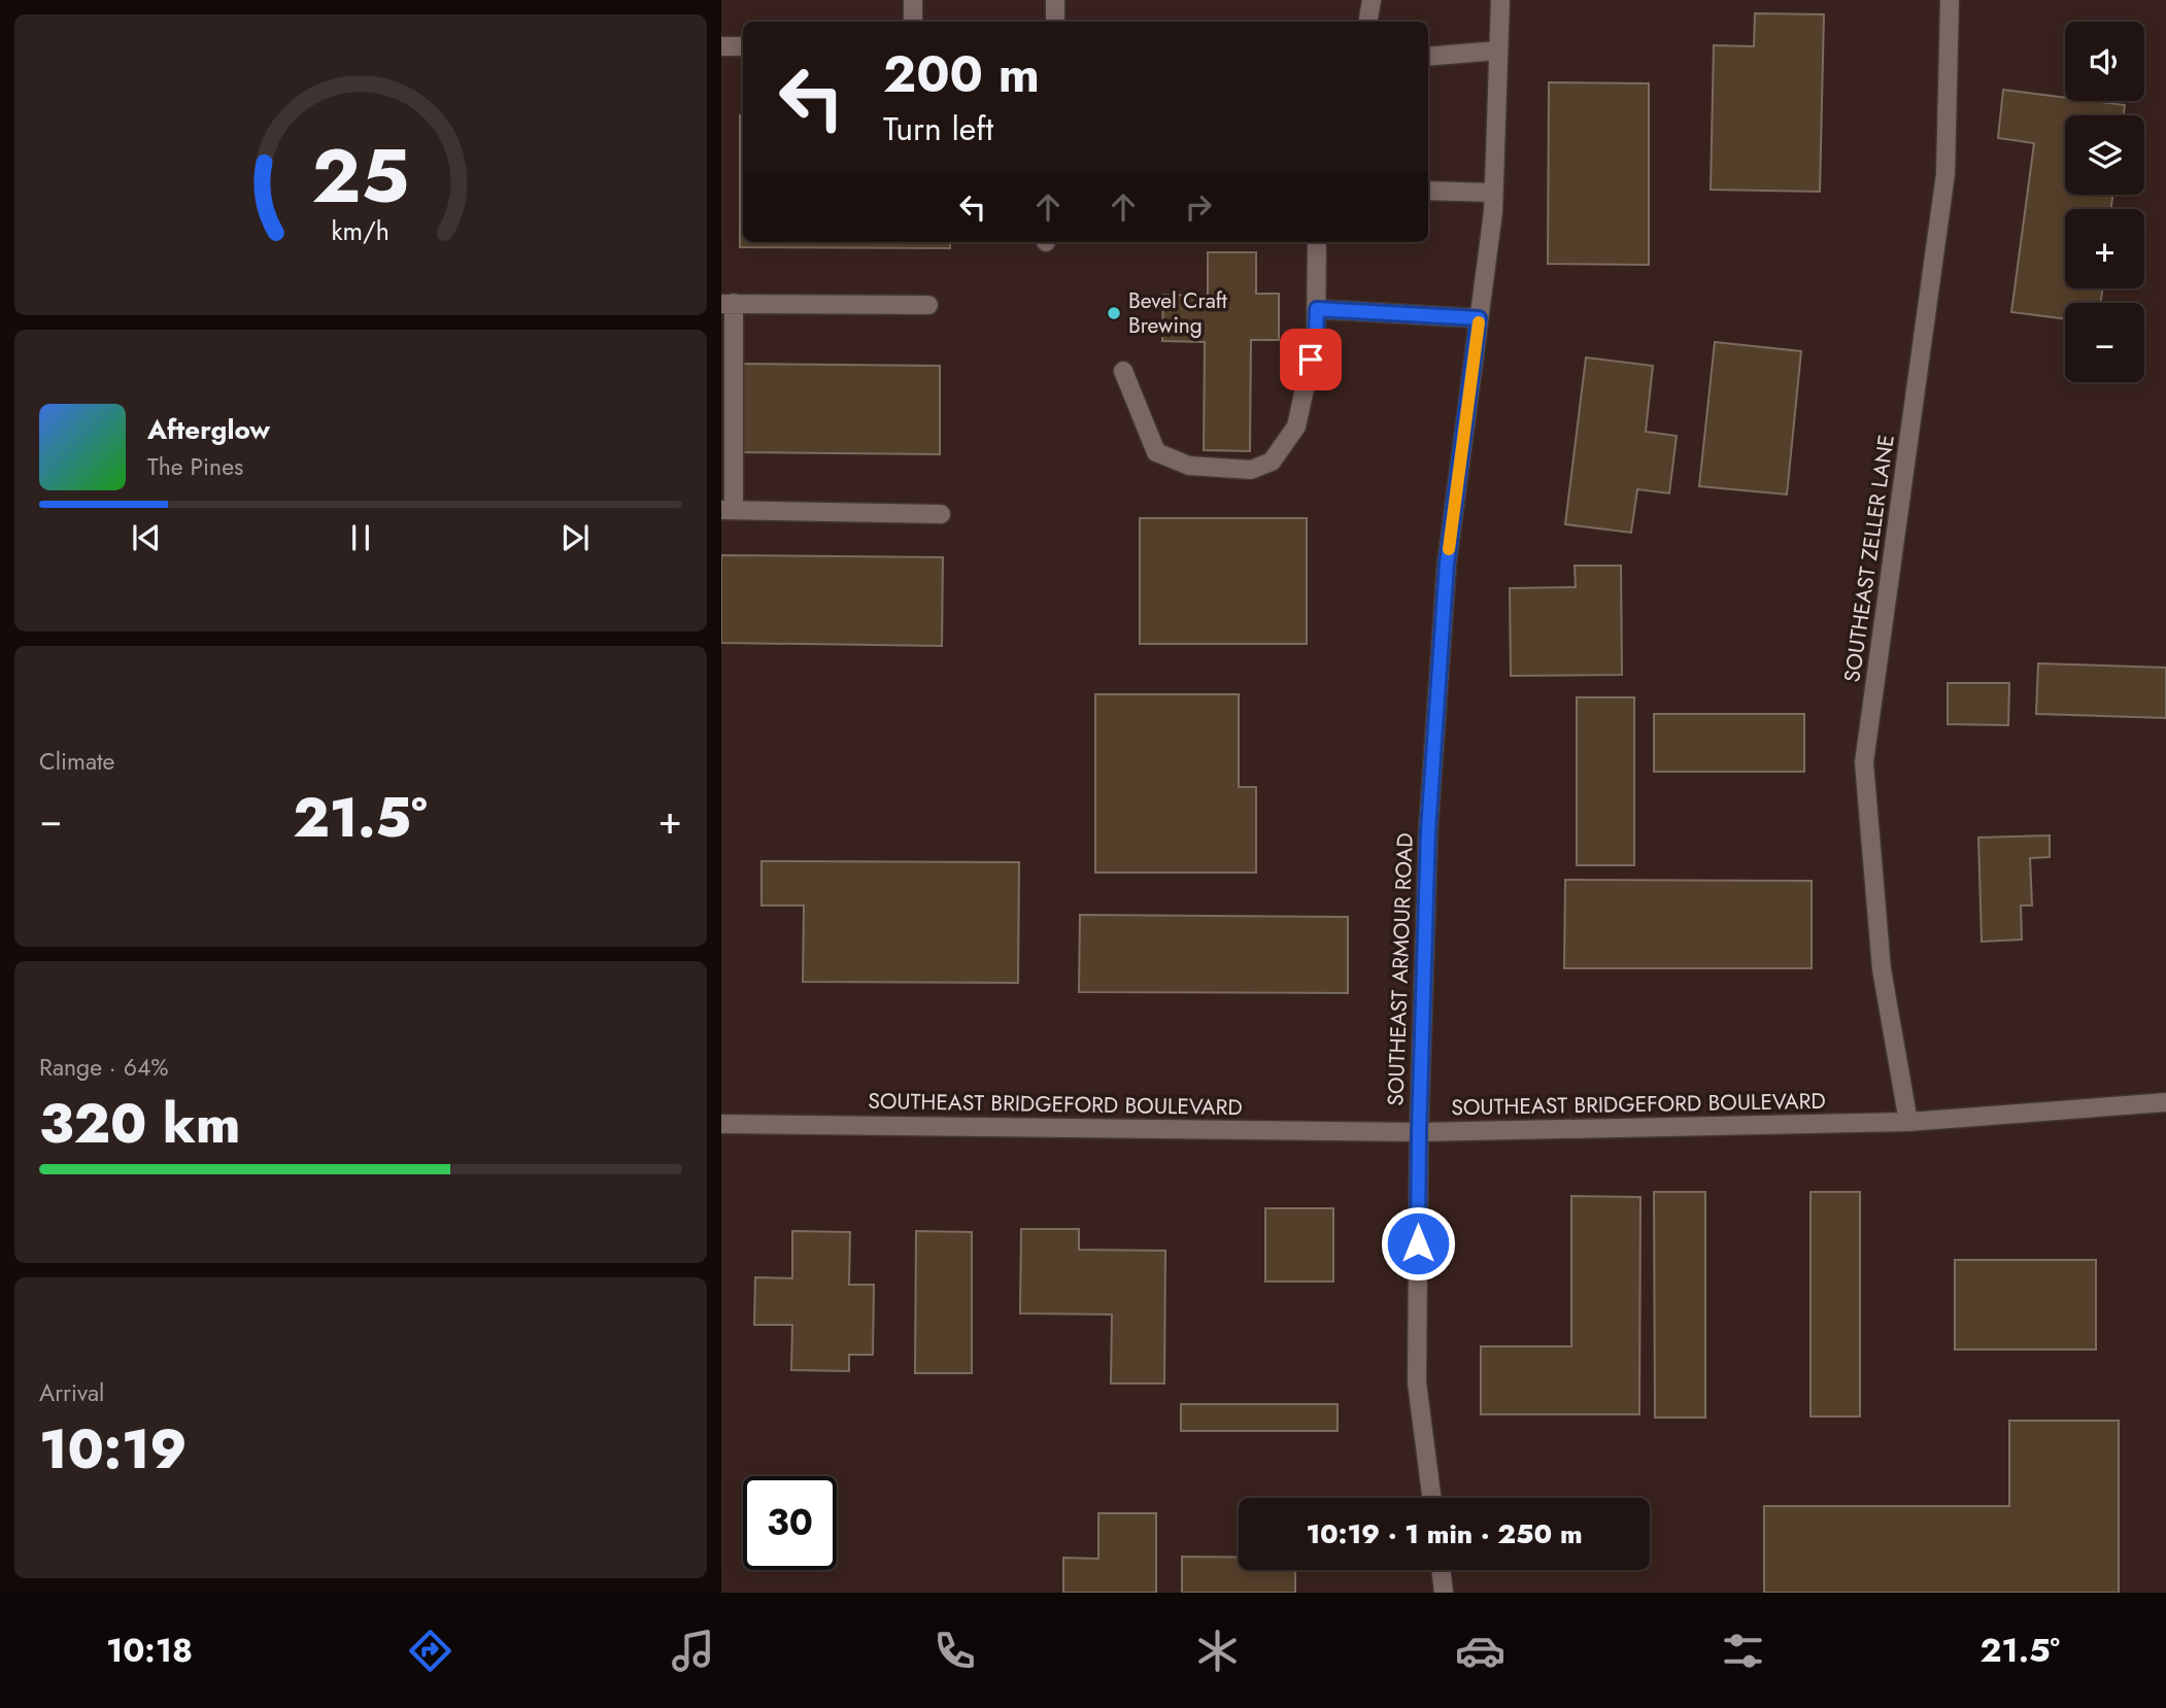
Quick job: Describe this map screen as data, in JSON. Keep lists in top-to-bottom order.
{
  "streets": {
    "street": ["SOUTHEAST ZELLER LANE", "SOUTHEAST ARMOUR ROAD", "SOUTHEAST BRIDGEFORD BOULEVARD"]
  },
  "crossings": [
    ["SOUTHEAST ZELLER LANE", "SOUTHEAST BRIDGEFORD BOULEVARD"],
    ["SOUTHEAST ARMOUR ROAD", "SOUTHEAST BRIDGEFORD BOULEVARD"]
  ],
  "places": ["Bevel Craft Brewing"],
  "page": {
    "map_buttons": ["+", "−"],
    "turn": ["200 m", "Turn left"],
    "song": ["Afterglow", "The Pines"],
    "tile": [
      "Climate",
      ["Range · 64%", "320 km"],
      ["Arrival", "10:19"]
    ],
    "heat": ["−", "21.5°", "+"],
    "limit": "30",
    "trip": "10:19 · 1 min · 250 m",
    "tabs": ["10:18", "21.5°"],
    "gauge": ["25", "km/h"]
  }
}
